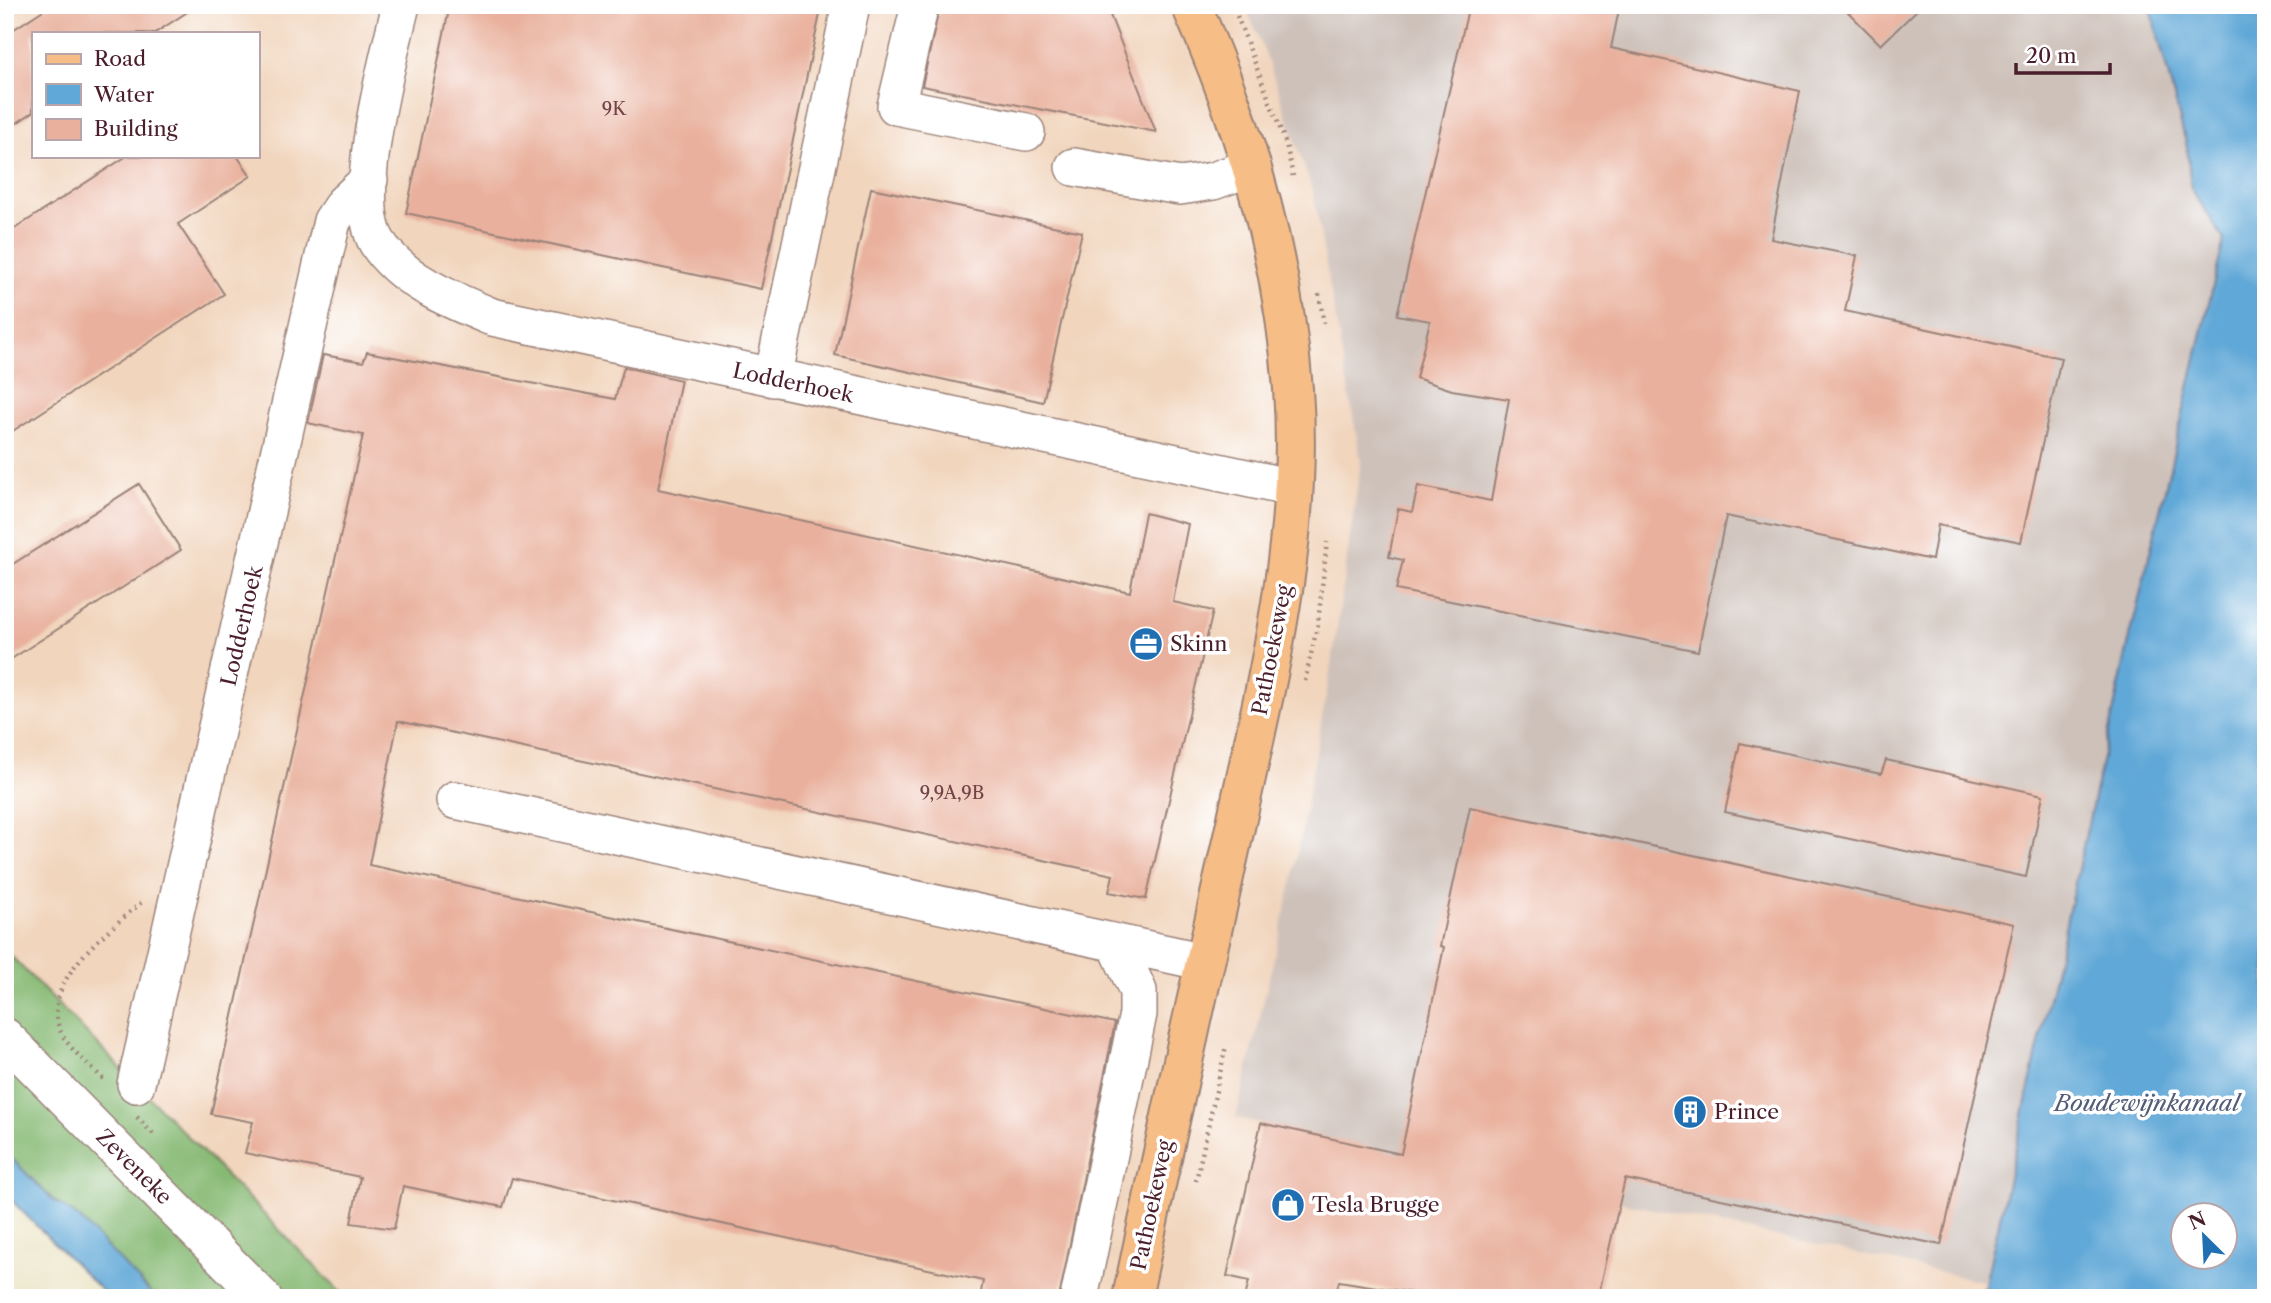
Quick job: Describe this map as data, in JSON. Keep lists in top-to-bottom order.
{
  "streets": {
    "main road": ["Pathoekeweg"],
    "street": ["Lodderhoek", "Zeveneke"]
  },
  "crossings": [
    ["Lodderhoek", "Pathoekeweg"]
  ],
  "water": ["Boudewijnkanaal"],
  "places": {
    "office": ["Skinn"],
    "building": ["Prince"],
    "shop": ["Tesla Brugge"]
  },
  "house_numbers": ["9K", "9,9A,9B"],
  "legend": ["Road", "Water", "Building"],
  "scale_bar": "20 m",
  "north": "top left"
}
